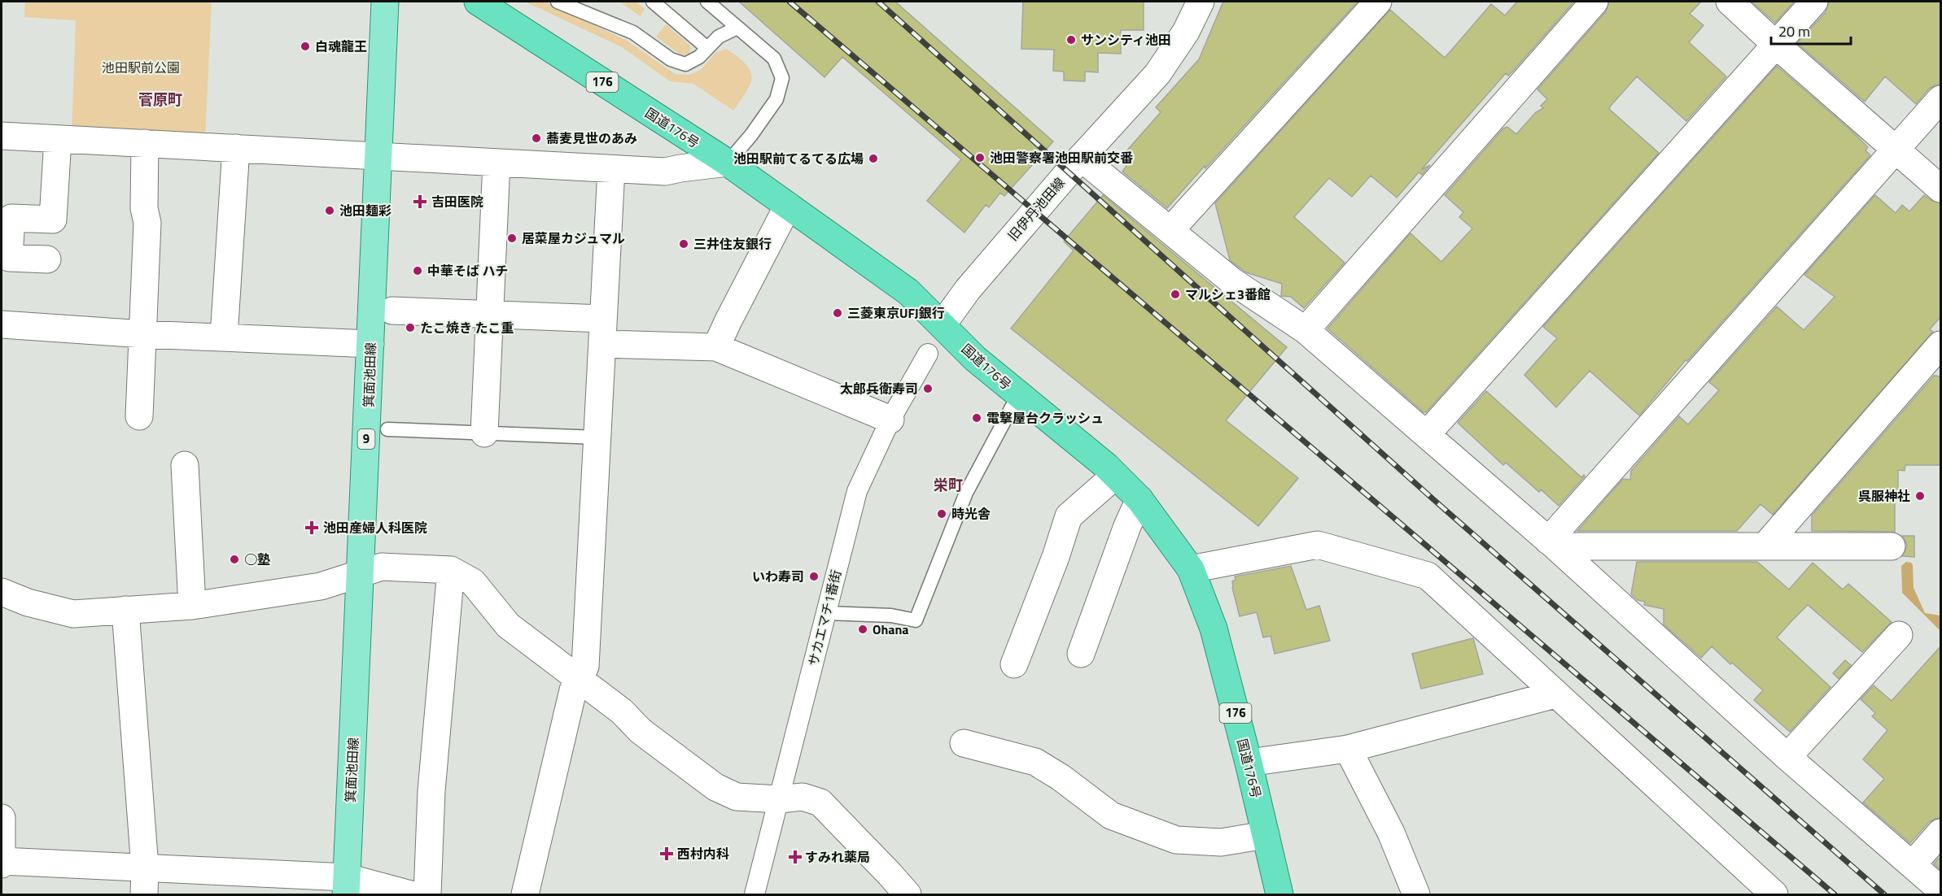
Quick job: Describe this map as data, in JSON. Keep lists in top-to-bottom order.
{
  "streets": {
    "highway": ["176", "国道176号"],
    "main road": ["箕面池田線", "9"],
    "street": ["旧伊丹池田線", "サカエマチ1番街"]
  },
  "crossings": [
    ["国道176号", "旧伊丹池田線"]
  ],
  "districts": ["菅原町", "栄町"],
  "parks": ["池田駅前公園"],
  "places": {
    "other": [
      "サンシティ池田",
      "白魂龍王",
      "蕎麦見世のあみ",
      "池田警察署池田駅前交番",
      "池田駅前てるてる広場",
      "池田麺彩",
      "居菜屋カジュマル",
      "三井住友銀行",
      "中華そば ハチ",
      "マルシェ3番館",
      "三菱東京UFJ銀行",
      "たこ焼き たこ重",
      "太郎兵衛寿司",
      "電撃屋台クラッシュ",
      "呉服神社",
      "時光舎",
      "○塾",
      "いわ寿司",
      "Ohana"
    ],
    "health": [
      "吉田医院",
      "池田産婦人科医院",
      "西村内科",
      "すみれ薬局"
    ]
  },
  "scale_bar": "20 m"
}
